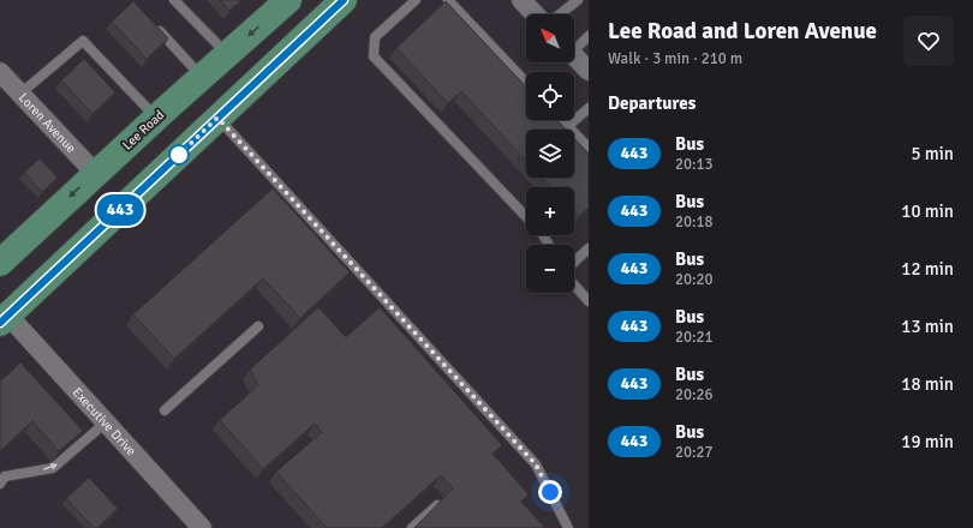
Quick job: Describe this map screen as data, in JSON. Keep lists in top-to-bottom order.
{
  "streets": {
    "main road": ["Lee Road"],
    "street": ["Loren Avenue", "Executive Drive"]
  },
  "crossings": [
    ["Loren Avenue", "Lee Road"]
  ],
  "lines": ["bus line 443"],
  "north": "top left",
  "page": {
    "on_map": "443",
    "heading": [
      ["Lee Road and Loren Avenue", "Walk · 3 min · 210 m"],
      "Departures"
    ],
    "map_buttons": ["+", "−"],
    "list": [
      {
        "mark": "443",
        "name": "Bus",
        "note": "20:13",
        "value": "5 min"
      },
      {
        "mark": "443",
        "name": "Bus",
        "note": "20:18",
        "value": "10 min"
      },
      {
        "mark": "443",
        "name": "Bus",
        "note": "20:20",
        "value": "12 min"
      },
      {
        "mark": "443",
        "name": "Bus",
        "note": "20:21",
        "value": "13 min"
      },
      {
        "mark": "443",
        "name": "Bus",
        "note": "20:26",
        "value": "18 min"
      },
      {
        "mark": "443",
        "name": "Bus",
        "note": "20:27",
        "value": "19 min"
      }
    ]
  }
}
